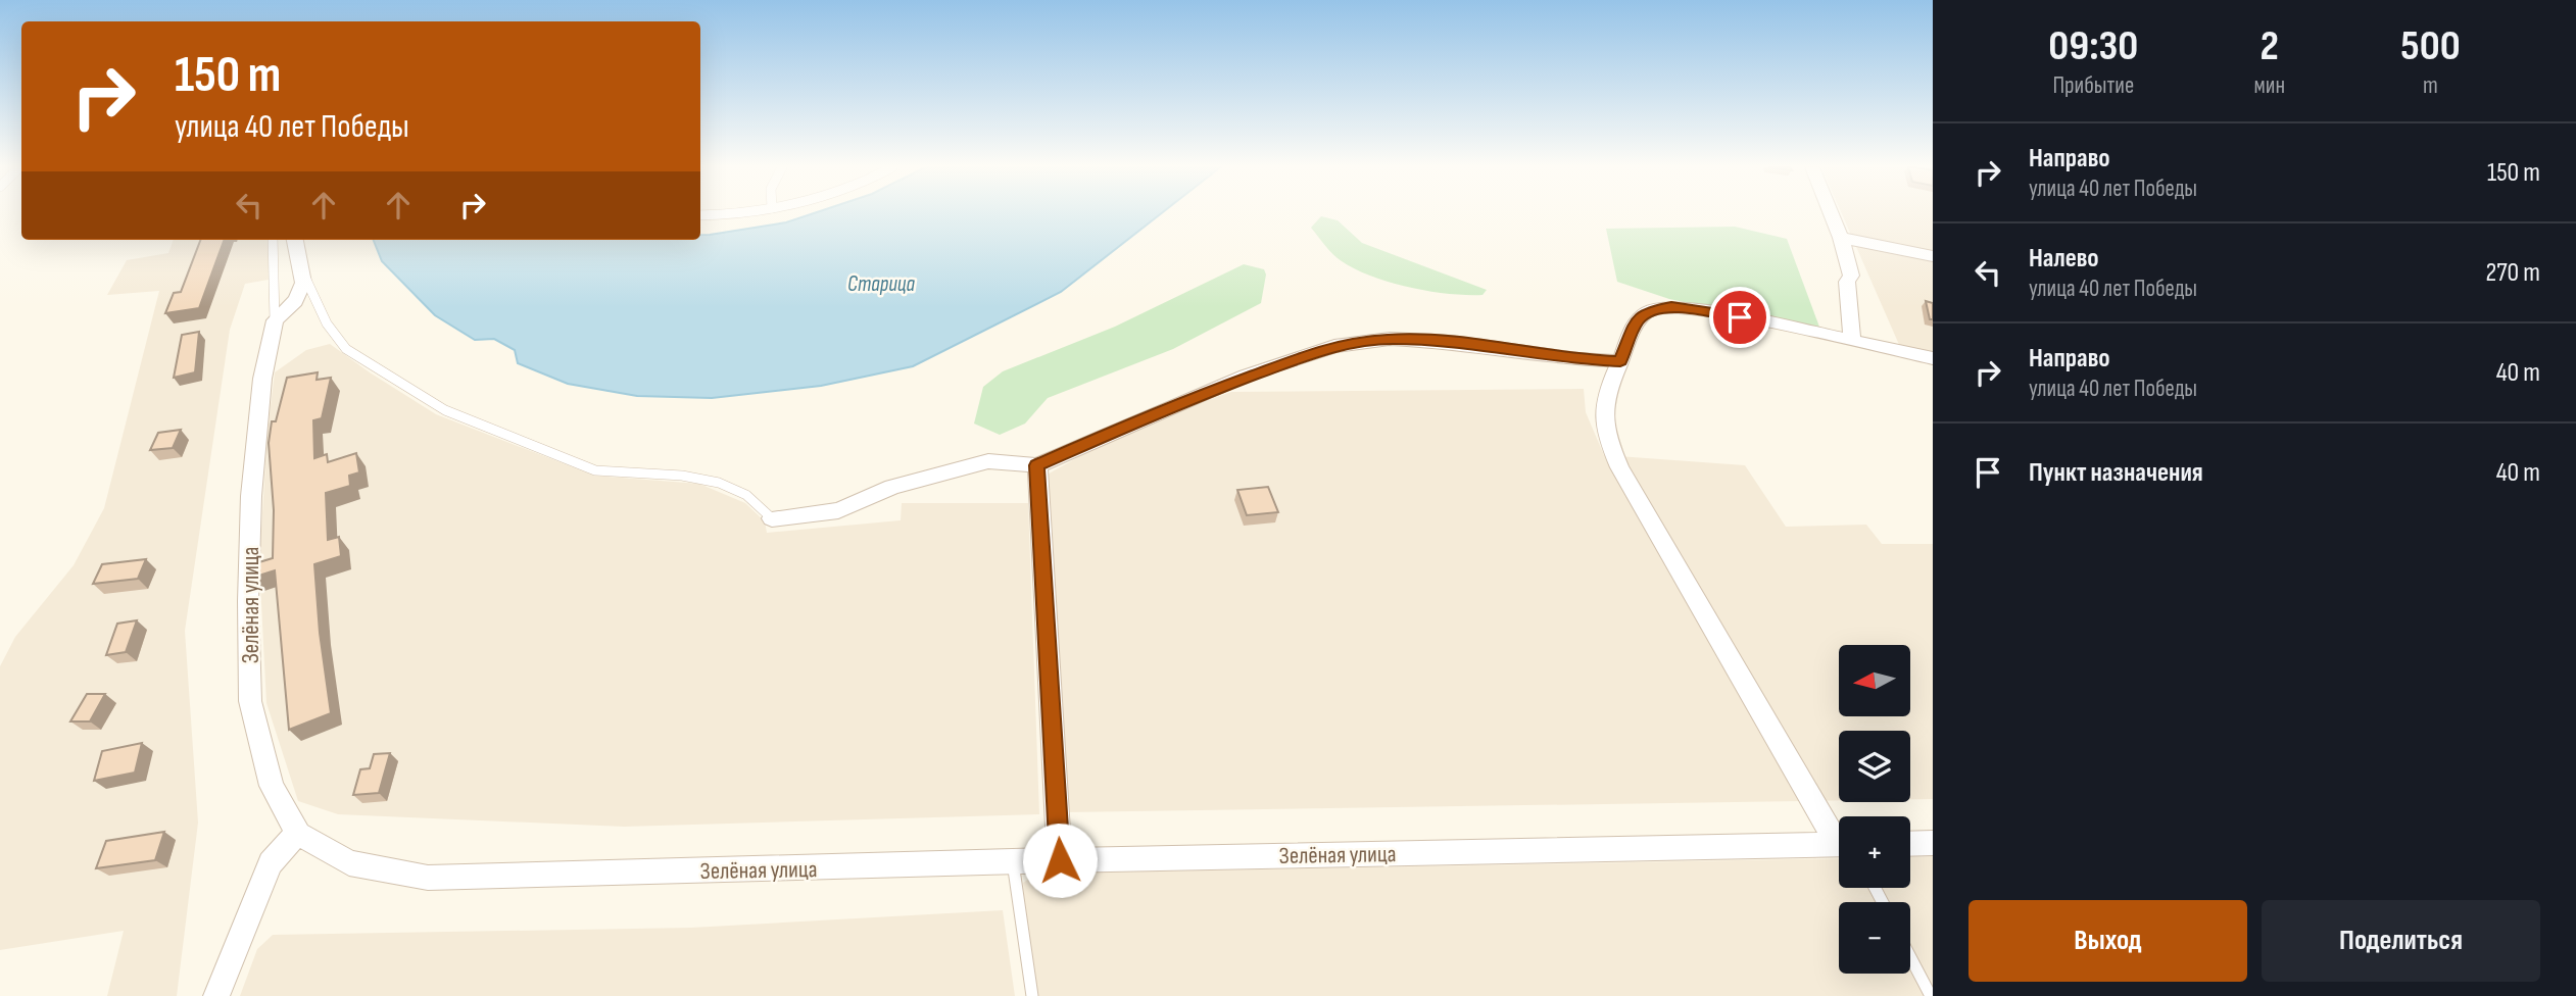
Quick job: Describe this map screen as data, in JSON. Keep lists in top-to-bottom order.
{
  "streets": {
    "street": ["Зелёная улица"]
  },
  "water": ["Старица"],
  "north": "left",
  "page": {
    "eta": [
      "09:30",
      "Прибытие",
      "2",
      "мин",
      "500",
      "m"
    ],
    "turn": ["150 m", "улица 40 лет Победы"],
    "list": [
      {
        "name": "Направо",
        "note": "улица 40 лет Победы",
        "value": "150 m"
      },
      {
        "name": "Налево",
        "note": "улица 40 лет Победы",
        "value": "270 m"
      },
      {
        "name": "Направо",
        "note": "улица 40 лет Победы",
        "value": "40 m"
      },
      {
        "name": "Пункт назначения",
        "value": "40 m"
      }
    ],
    "map_buttons": ["+", "−"],
    "buttons": ["Выход", "Поделиться"]
  }
}
